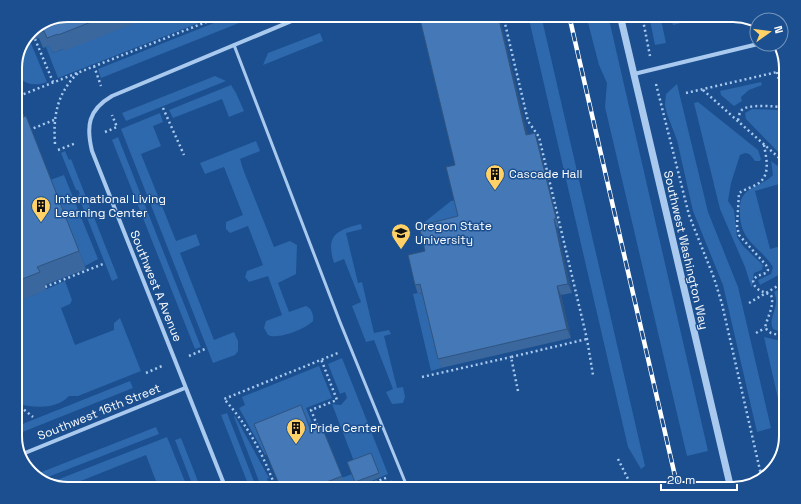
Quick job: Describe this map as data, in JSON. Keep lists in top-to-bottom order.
{
  "streets": {
    "street": ["Southwest Washington Way", "Southwest A Avenue", "Southwest 16th Street"]
  },
  "crossings": [
    ["Southwest A Avenue", "Southwest 16th Street"]
  ],
  "places": {
    "building": ["Cascade Hall", "International Living Learning Center", "Pride Center"],
    "school or university": ["Oregon State University"]
  },
  "scale_bar": "20 m",
  "north": "right"
}
